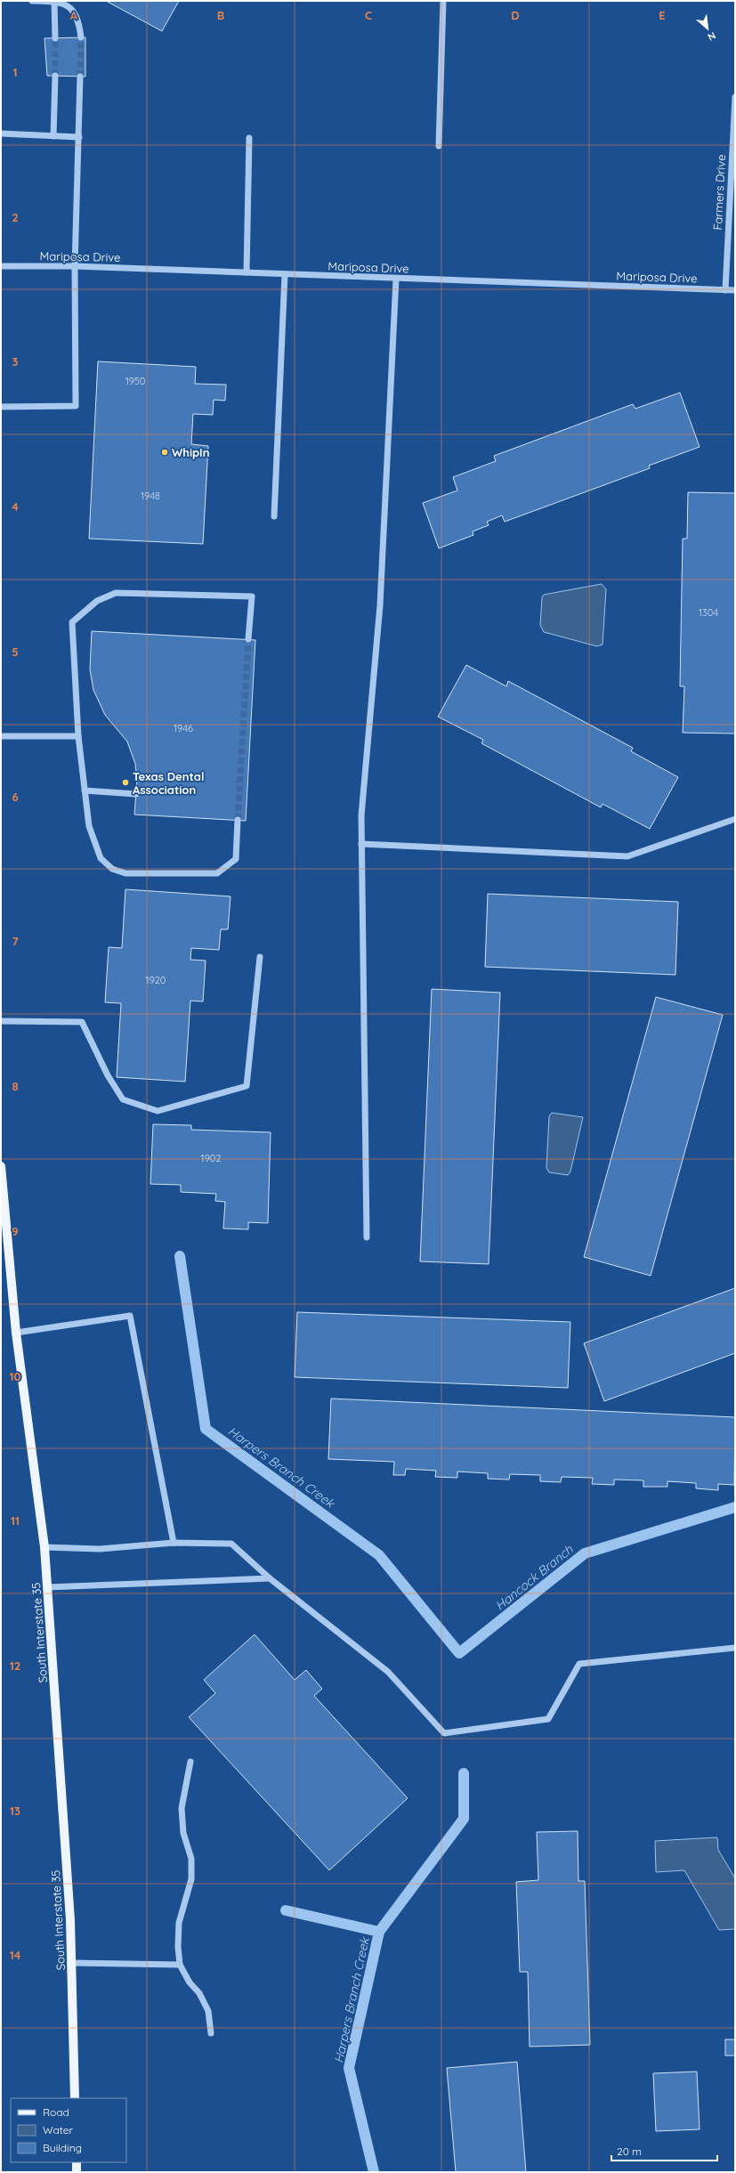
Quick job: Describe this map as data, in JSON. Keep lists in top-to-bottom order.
{
  "streets": {
    "main road": ["South Interstate 35"],
    "street": ["Farmers Drive", "Mariposa Drive"]
  },
  "crossings": [
    ["Farmers Drive", "Mariposa Drive"]
  ],
  "water": ["Harpers Branch Creek", "Hancock Branch"],
  "places": ["WhipIn", "Texas Dental Association"],
  "house_numbers": [
    "1950",
    "1948",
    "1304",
    "1946",
    "1920",
    "1902"
  ],
  "legend": ["Road", "Water", "Building"],
  "scale_bar": "20 m",
  "north": "bottom right",
  "grid": {
    "columns": [
      "A",
      "B",
      "C",
      "D",
      "E"
    ],
    "rows": [
      "1",
      "2",
      "3",
      "4",
      "5",
      "6",
      "7",
      "8",
      "9",
      "10",
      "11",
      "12",
      "13",
      "14"
    ]
  }
}
